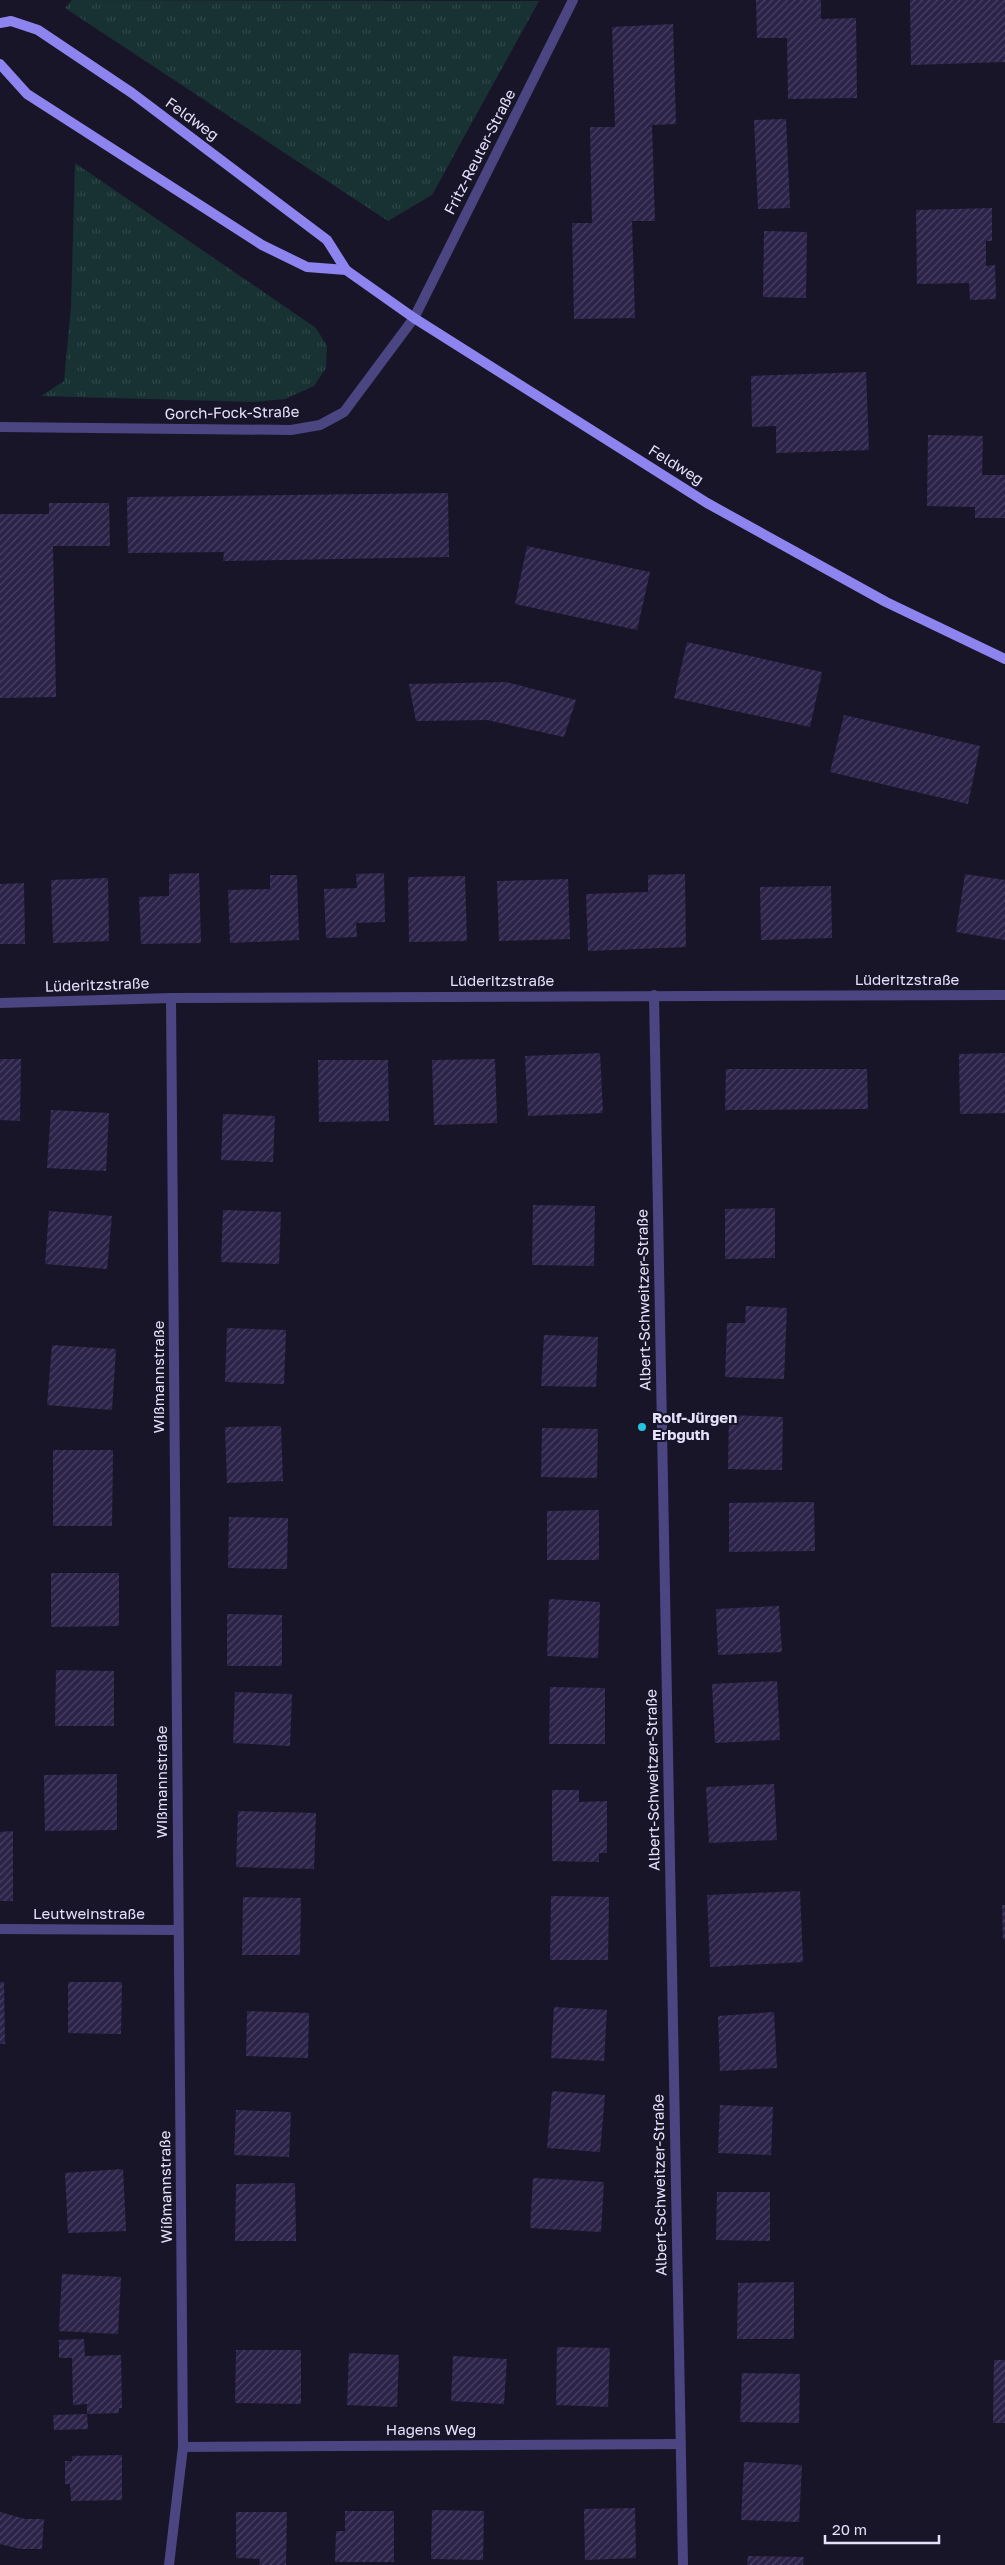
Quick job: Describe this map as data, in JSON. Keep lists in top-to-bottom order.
{
  "streets": {
    "street": [
      "Feldweg",
      "Fritz-Reuter-Straße",
      "Gorch-Fock-Straße",
      "Lüderitzstraße",
      "Albert-Schweitzer-Straße",
      "Wißmannstraße",
      "Leutweinstraße",
      "Hagens Weg"
    ]
  },
  "crossings": [
    ["Feldweg", "Fritz-Reuter-Straße"],
    ["Feldweg", "Gorch-Fock-Straße"],
    ["Fritz-Reuter-Straße", "Gorch-Fock-Straße"],
    ["Lüderitzstraße", "Albert-Schweitzer-Straße"],
    ["Lüderitzstraße", "Wißmannstraße"],
    ["Albert-Schweitzer-Straße", "Hagens Weg"],
    ["Wißmannstraße", "Leutweinstraße"],
    ["Wißmannstraße", "Hagens Weg"]
  ],
  "places": ["Rolf-Jürgen Erbguth"],
  "scale_bar": "20 m"
}
